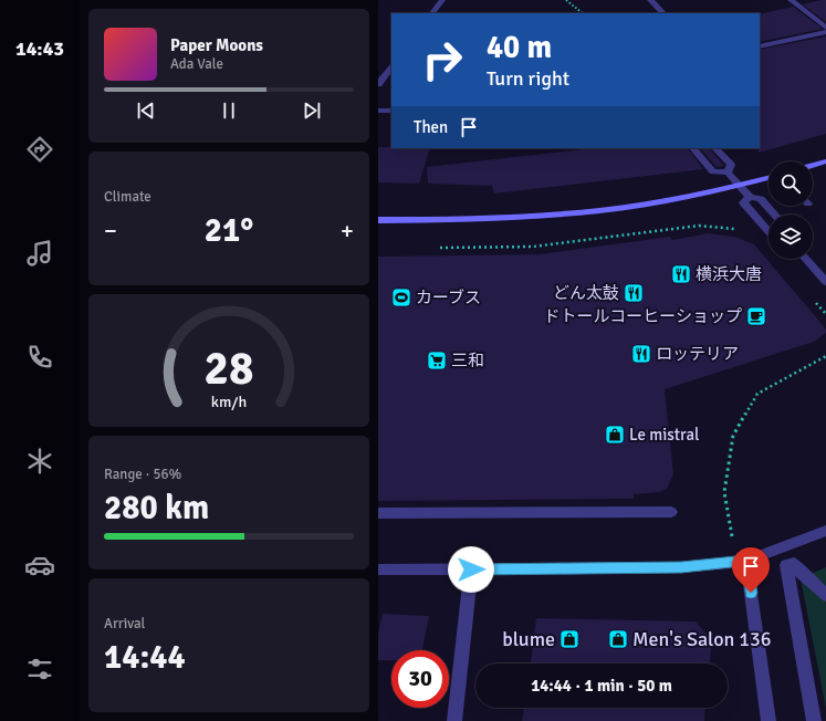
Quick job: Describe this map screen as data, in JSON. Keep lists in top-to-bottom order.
{
  "places": {
    "restaurant": ["横浜大唐", "どん太鼓", "ロッテリア"],
    "sports": ["カーブス"],
    "cafe": ["ドトールコーヒーショップ"],
    "supermarket": ["三和"],
    "shop": ["Le mistral", "blume", "Men's Salon 136"]
  },
  "page": {
    "tabs": "14:43",
    "turn": ["40 m", "Turn right"],
    "song": ["Paper Moons", "Ada Vale"],
    "then": "Then",
    "tile": [
      "Climate",
      ["Range · 56%", "280 km"],
      ["Arrival", "14:44"]
    ],
    "heat": ["−", "21°", "+"],
    "limit": "30",
    "trip": "14:44 · 1 min · 50 m",
    "gauge": ["28", "km/h"]
  }
}
